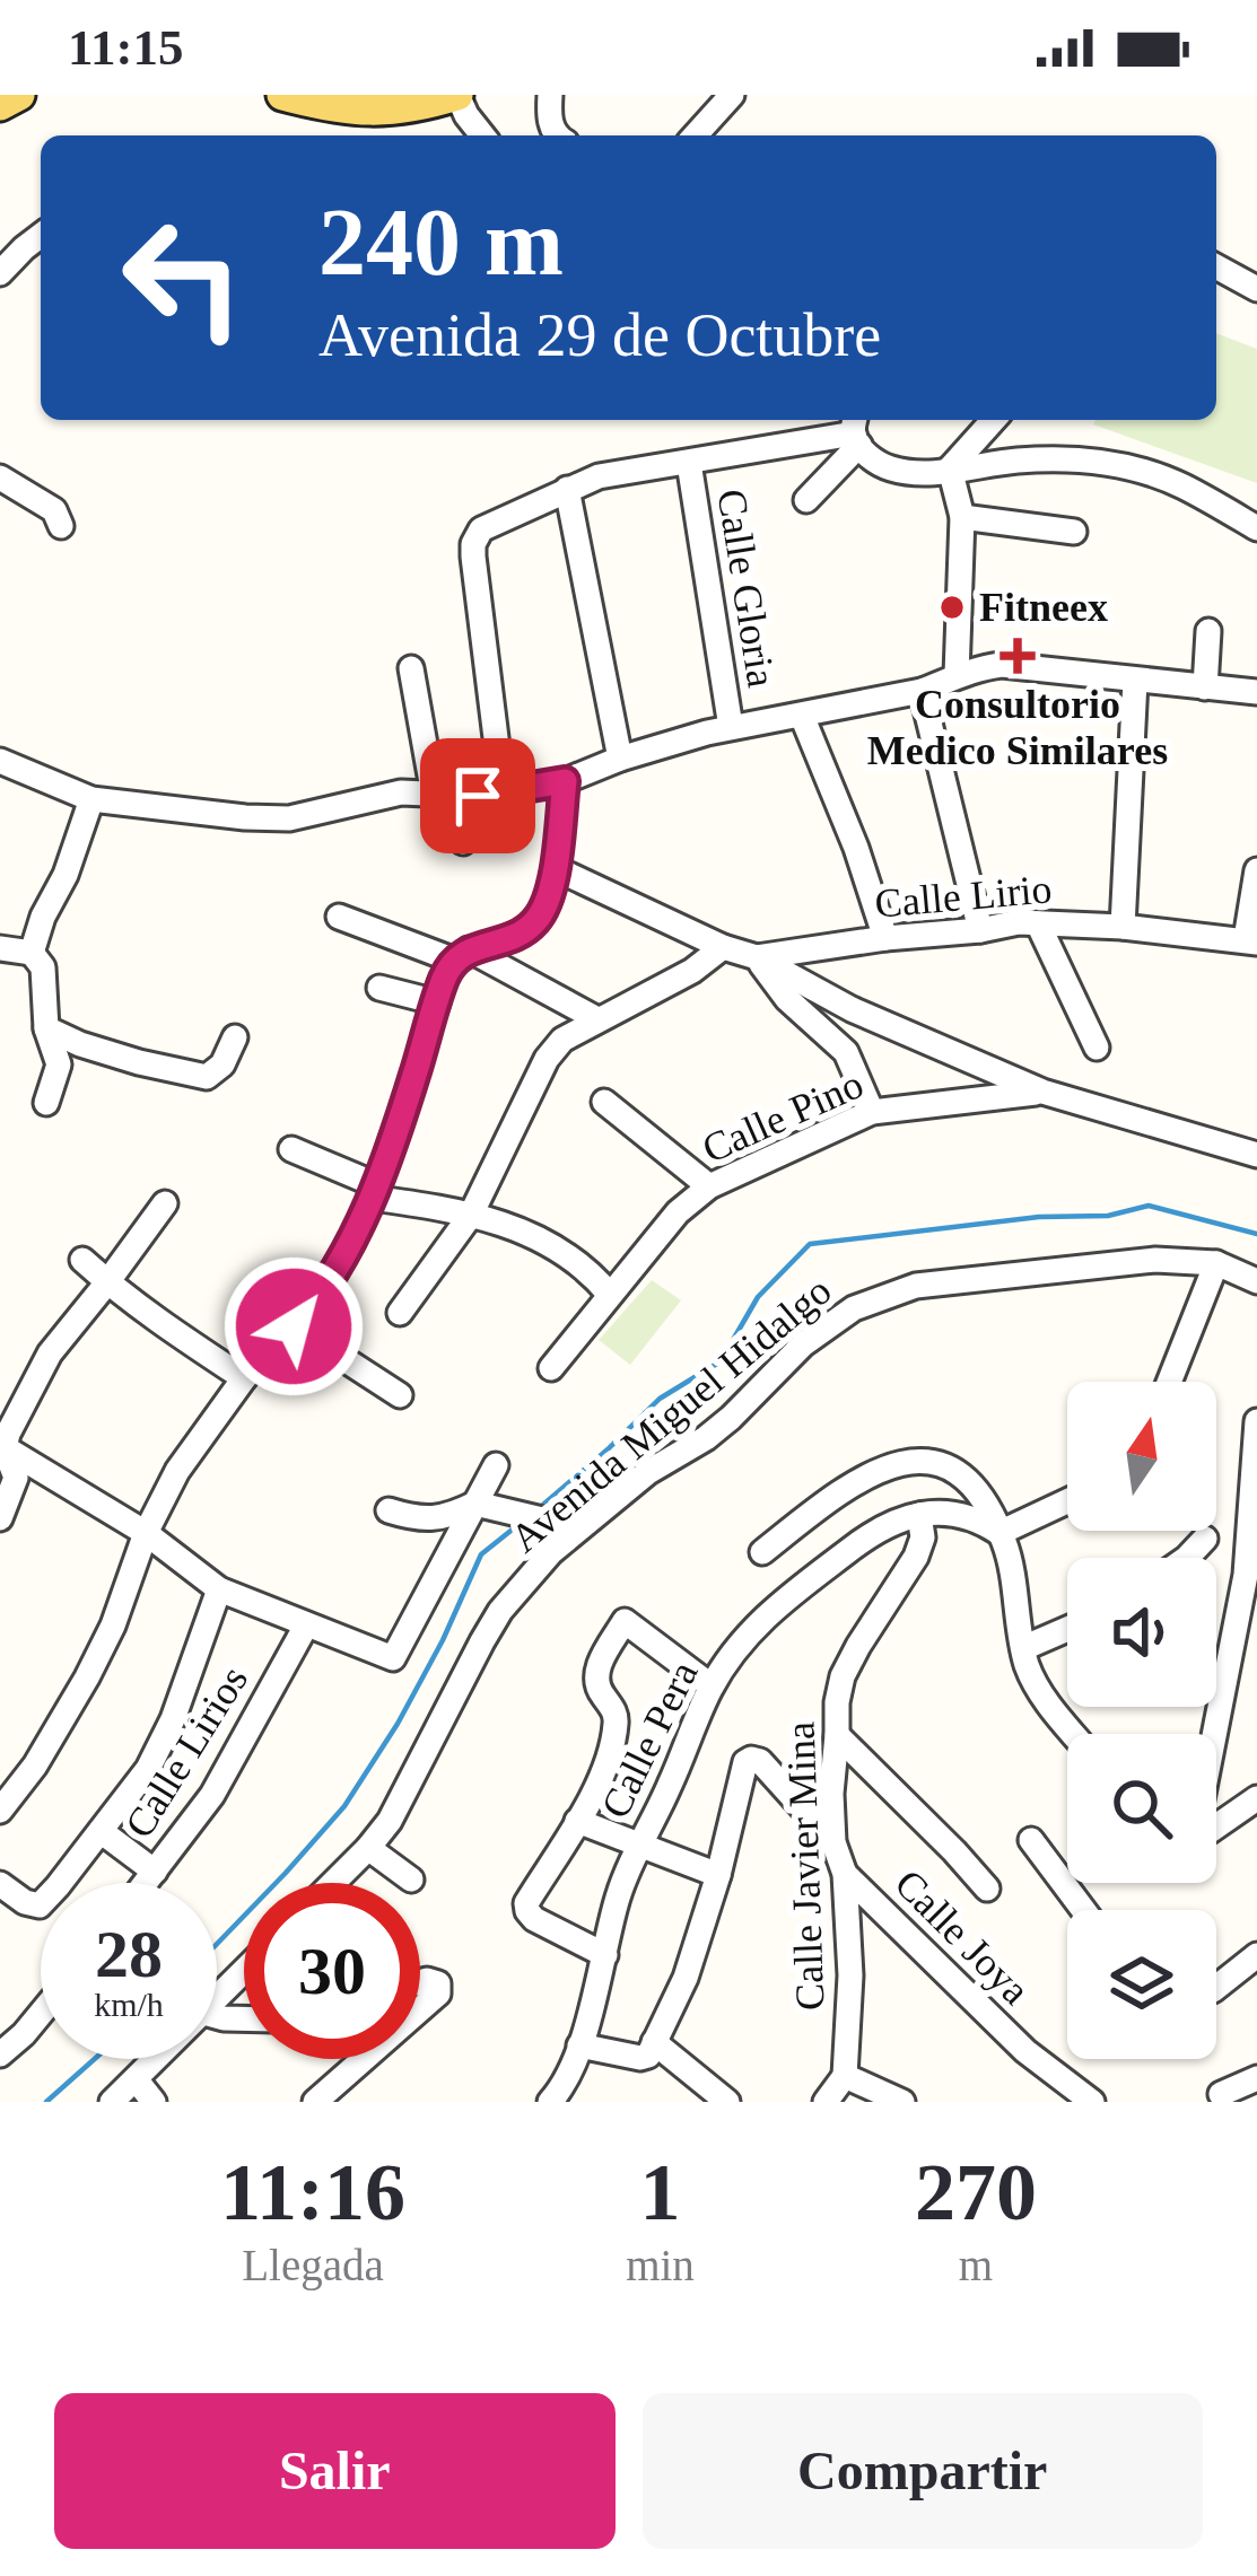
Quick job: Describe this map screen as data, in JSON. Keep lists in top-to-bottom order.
{
  "streets": {
    "street": [
      "Calle Gloria",
      "Calle Lirio",
      "Calle Pino",
      "Avenida Miguel Hidalgo",
      "Calle Pera",
      "Calle Lirios",
      "Calle Javier Mina",
      "Calle Joya"
    ]
  },
  "crossings": [
    ["Calle Lirio", "Calle Pino"],
    ["Calle Pera", "Calle Javier Mina"],
    ["Calle Javier Mina", "Calle Joya"]
  ],
  "places": {
    "other": ["Fitneex"],
    "health": ["Consultorio Medico Similares"]
  },
  "north": "top",
  "page": {
    "status": "11:15",
    "turn": ["240 m", "Avenida 29 de Octubre"],
    "speed": "28 km/h",
    "limit": "30",
    "eta": [
      "11:16",
      "Llegada",
      "1",
      "min",
      "270",
      "m"
    ],
    "buttons": ["Salir", "Compartir"]
  }
}
